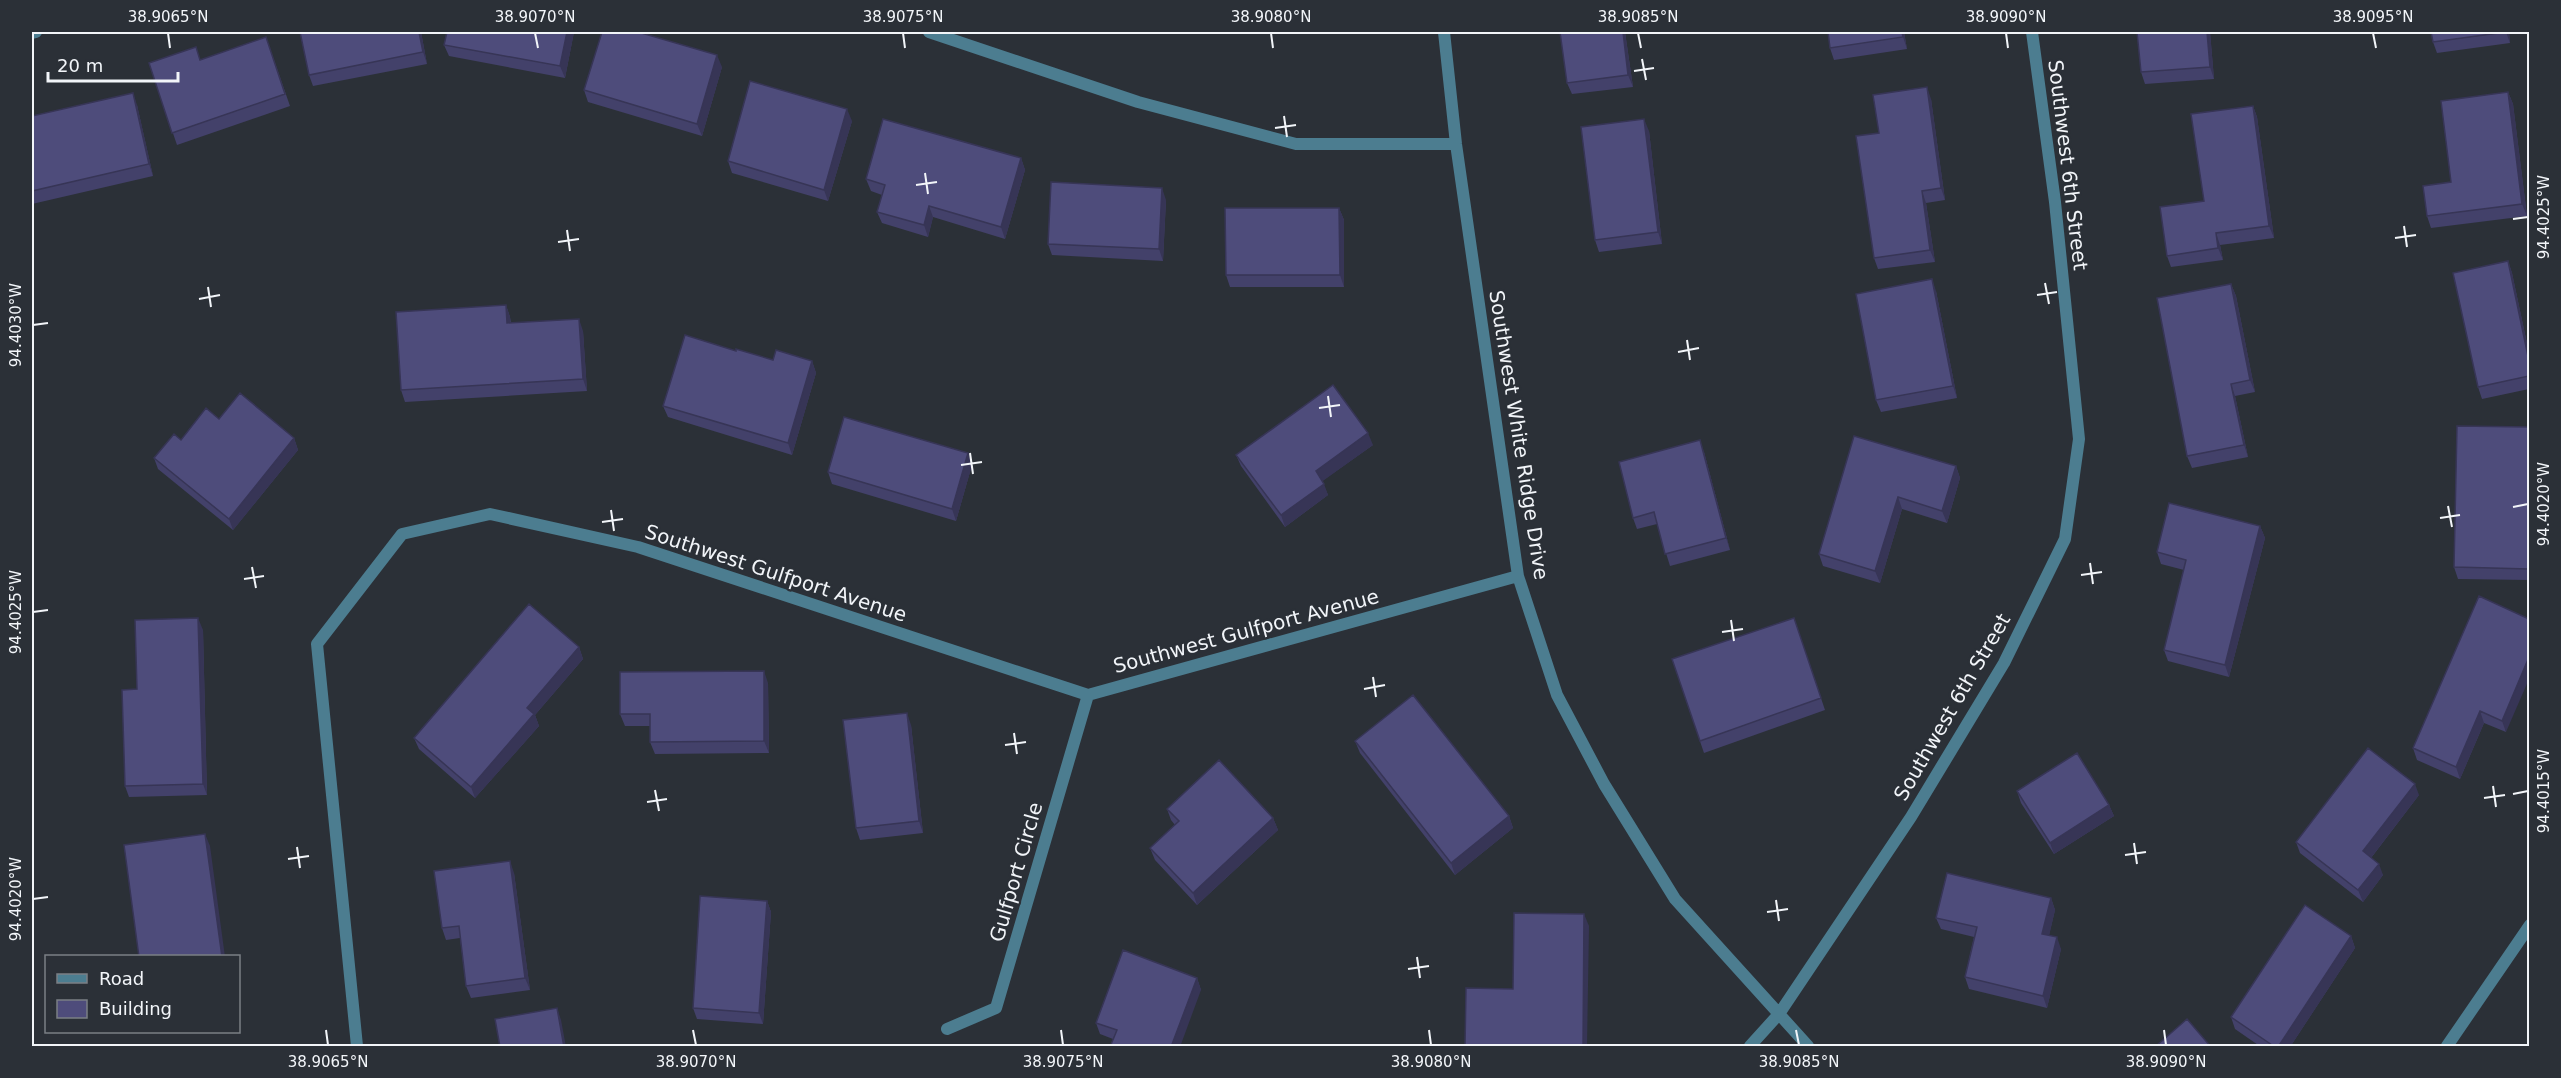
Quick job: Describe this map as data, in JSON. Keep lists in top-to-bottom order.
{
  "streets": {
    "street": [
      "Southwest 6th Street",
      "Southwest White Ridge Drive",
      "Southwest Gulfport Avenue",
      "Gulfport Circle"
    ]
  },
  "crossings": [
    ["Southwest 6th Street", "Southwest White Ridge Drive"],
    ["Southwest White Ridge Drive", "Southwest Gulfport Avenue"],
    ["Southwest Gulfport Avenue", "Gulfport Circle"]
  ],
  "legend": ["Road", "Building"],
  "scale_bar": "20 m",
  "coordinates": [
    "38.9065°N",
    "38.9070°N",
    "38.9075°N",
    "38.9080°N",
    "38.9085°N",
    "38.9090°N",
    "38.9095°N",
    "94.4025°W",
    "94.4030°W",
    "94.4020°W",
    "94.4015°W"
  ]
}
